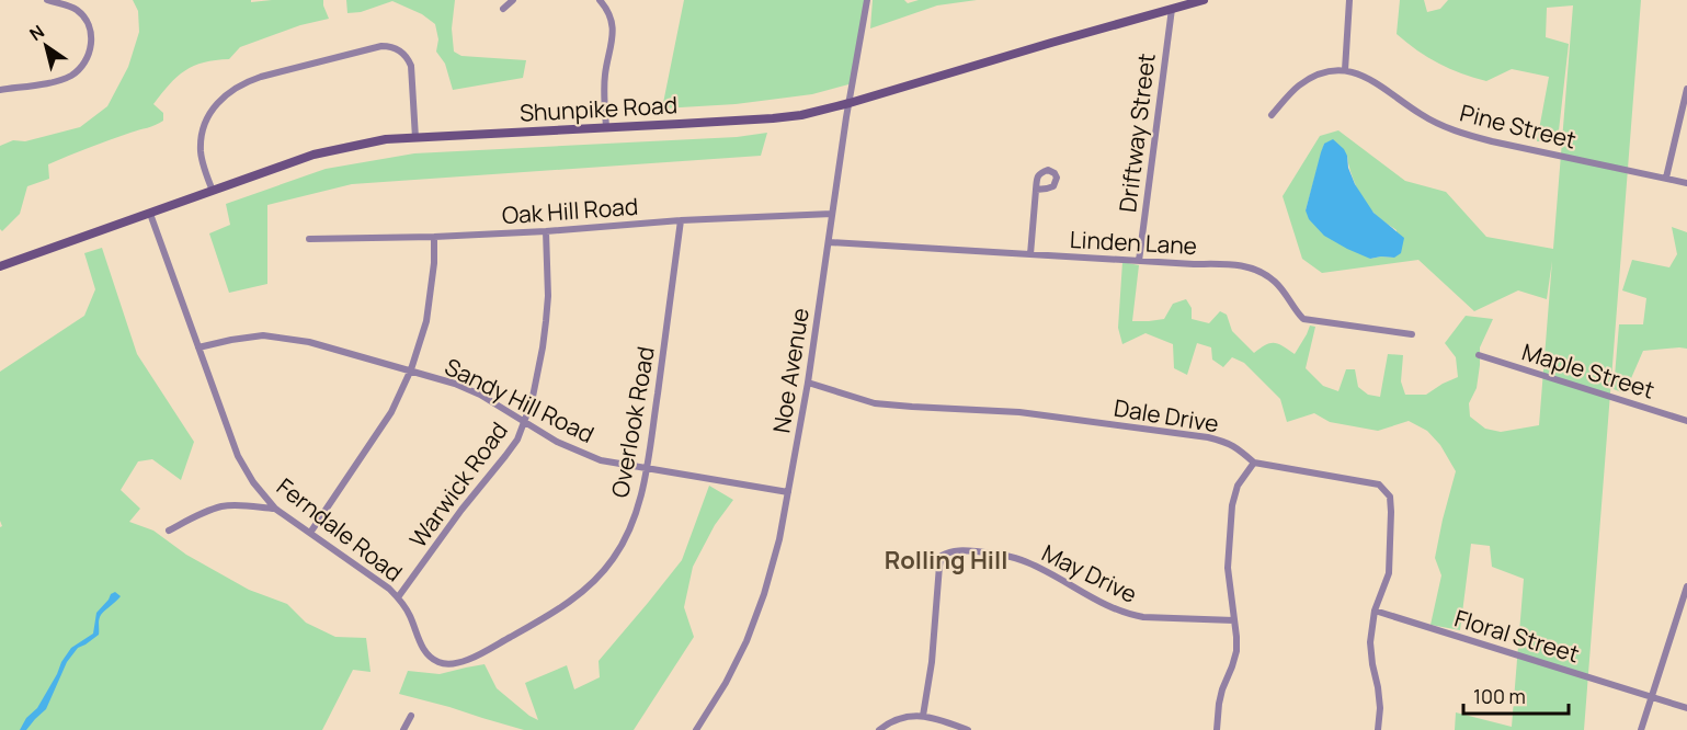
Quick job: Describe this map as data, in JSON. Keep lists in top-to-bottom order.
{
  "streets": {
    "main road": ["Shunpike Road"],
    "street": [
      "Pine Street",
      "Driftway Street",
      "Oak Hill Road",
      "Linden Lane",
      "Noe Avenue",
      "Maple Street",
      "Sandy Hill Road",
      "Dale Drive",
      "Overlook Road",
      "Warwick Road",
      "Ferndale Road",
      "May Drive",
      "Floral Street"
    ]
  },
  "crossings": [
    ["Shunpike Road", "Driftway Street"],
    ["Shunpike Road", "Noe Avenue"],
    ["Shunpike Road", "Ferndale Road"],
    ["Driftway Street", "Linden Lane"],
    ["Oak Hill Road", "Noe Avenue"],
    ["Oak Hill Road", "Overlook Road"],
    ["Oak Hill Road", "Warwick Road"],
    ["Linden Lane", "Noe Avenue"],
    ["Noe Avenue", "Sandy Hill Road"],
    ["Noe Avenue", "Dale Drive"],
    ["Sandy Hill Road", "Overlook Road"],
    ["Sandy Hill Road", "Warwick Road"],
    ["Sandy Hill Road", "Ferndale Road"],
    ["Dale Drive", "Floral Street"],
    ["Overlook Road", "Ferndale Road"],
    ["Warwick Road", "Ferndale Road"]
  ],
  "districts": ["Rolling Hill"],
  "scale_bar": "100 m",
  "north": "top left"
}
